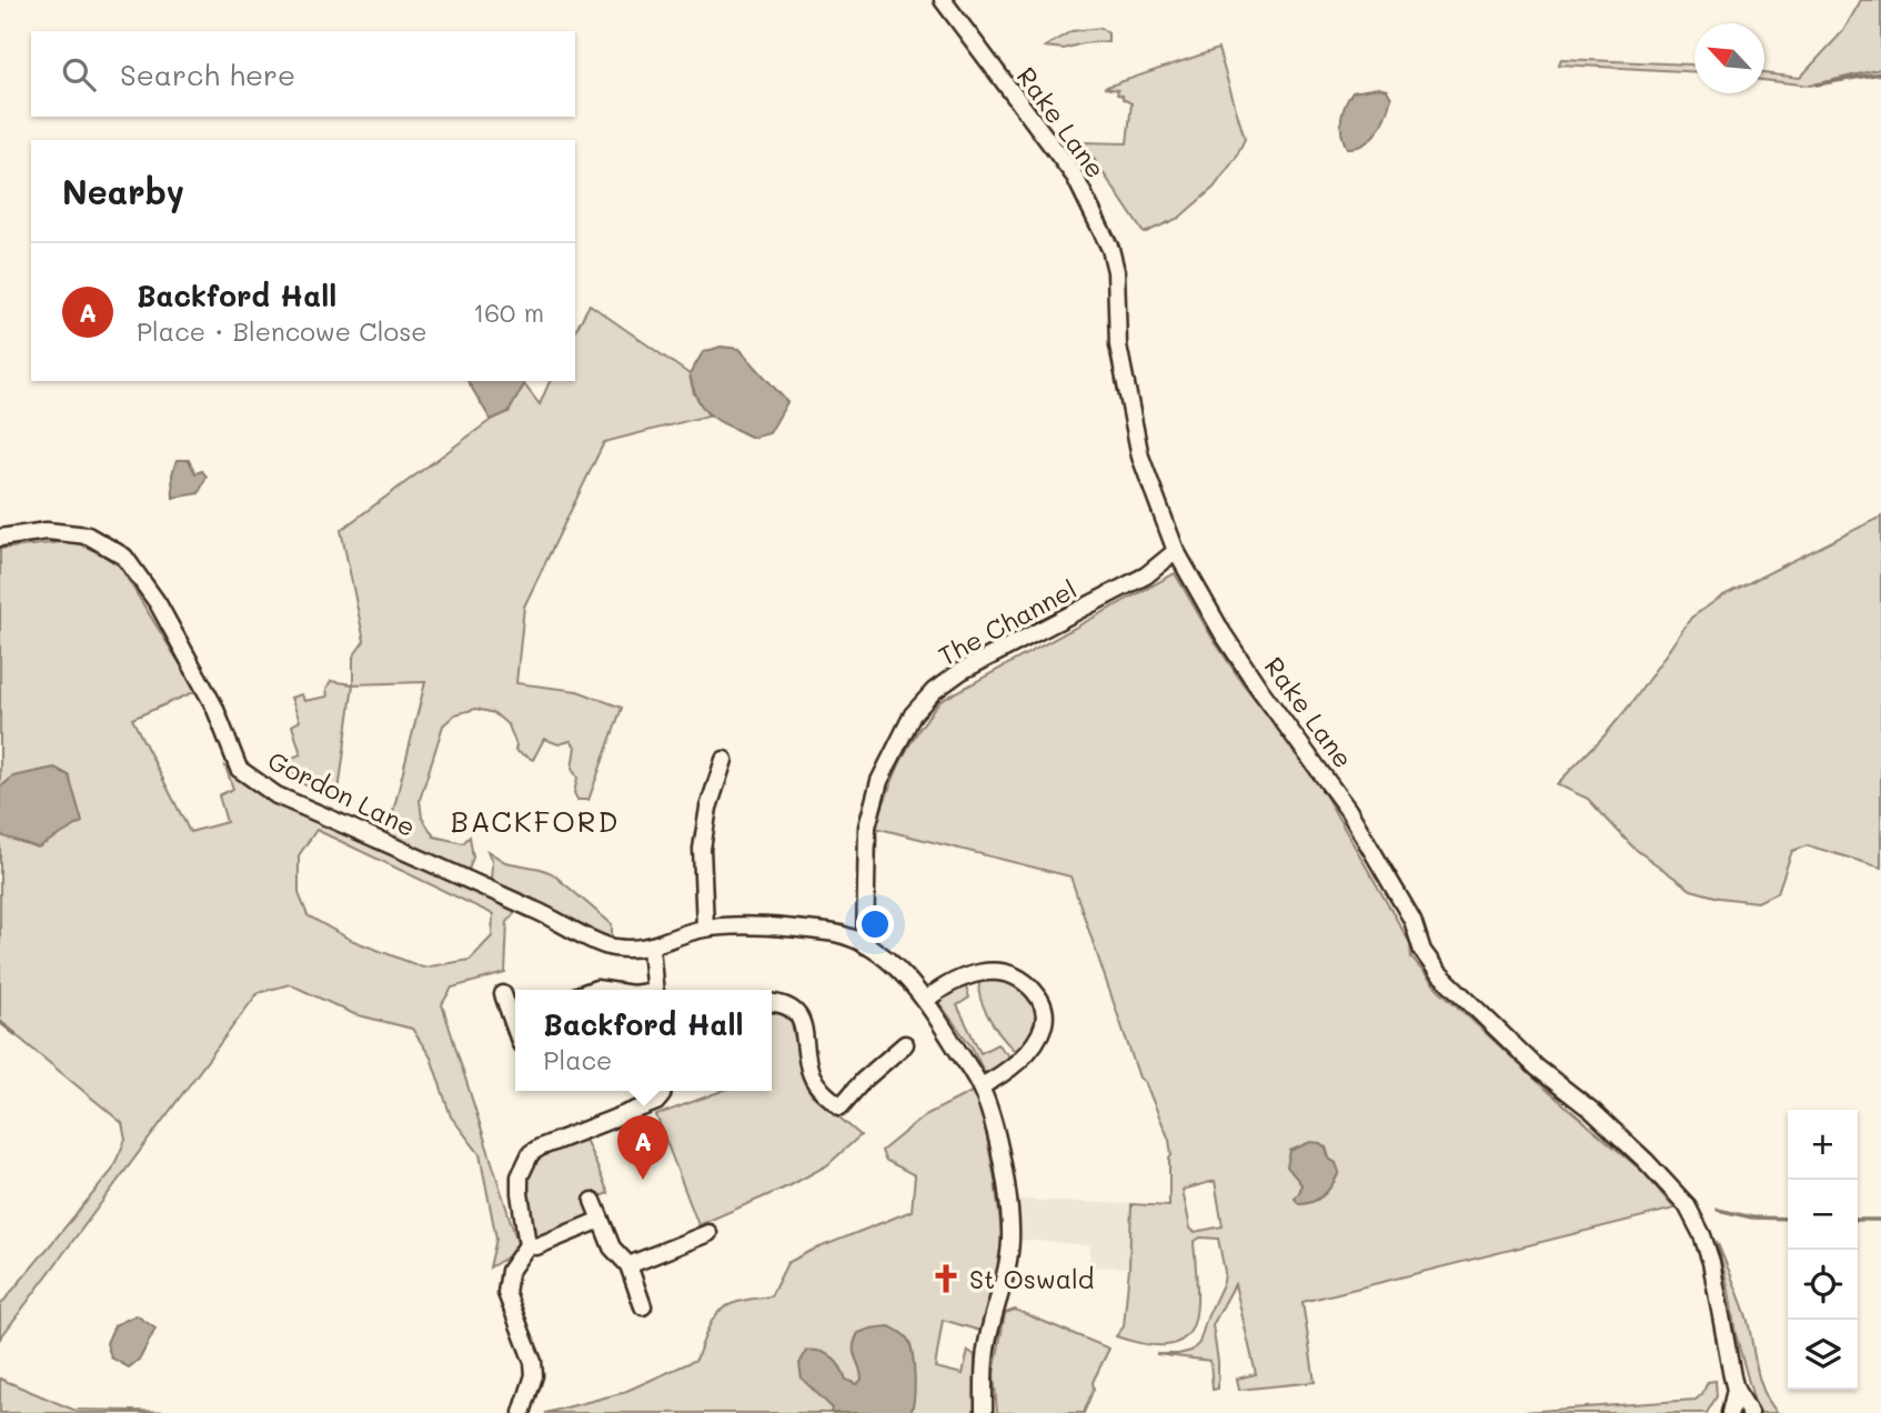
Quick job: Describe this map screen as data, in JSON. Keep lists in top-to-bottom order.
{
  "streets": {
    "street": ["Rake Lane", "The Channel", "Gordon Lane"]
  },
  "crossings": [
    ["Rake Lane", "The Channel"],
    ["The Channel", "Gordon Lane"]
  ],
  "districts": ["BACKFORD"],
  "places": {
    "church": ["St Oswald"]
  },
  "north": "top left",
  "page": {
    "search": "Search here",
    "heading": "Nearby",
    "list": [
      {
        "mark": "A",
        "name": "Backford Hall",
        "note": "Place · Blencowe Close",
        "value": "160 m"
      }
    ],
    "popup": ["Backford Hall", "Place"],
    "map_buttons": ["+", "−"],
    "pins": "A"
  }
}
